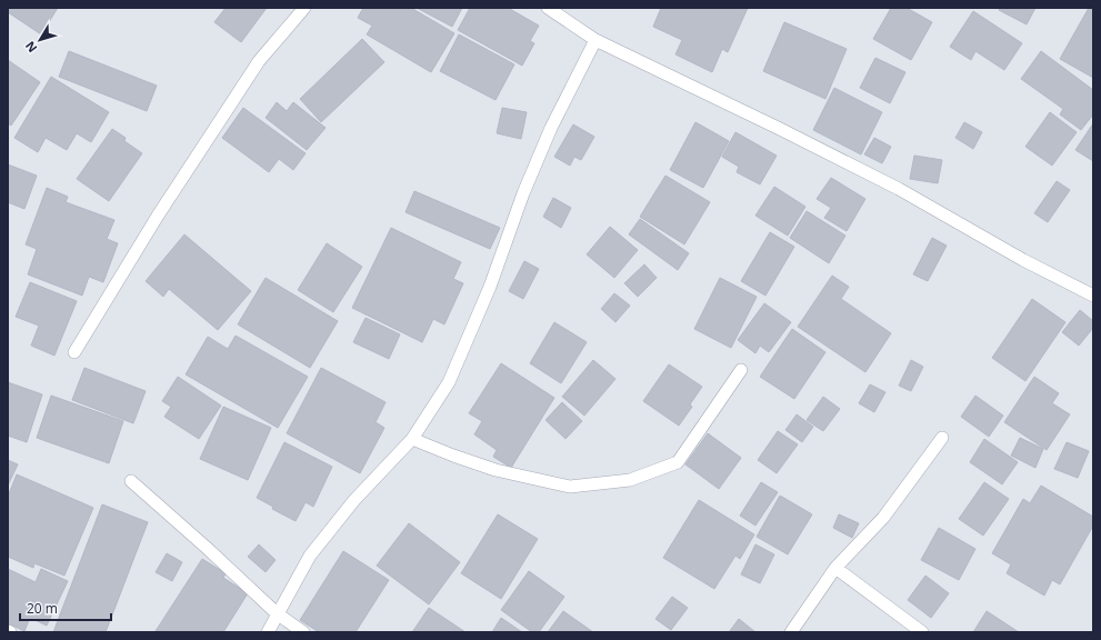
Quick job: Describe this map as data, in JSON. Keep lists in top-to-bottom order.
{
  "scale_bar": "20 m",
  "north": "bottom left"
}
